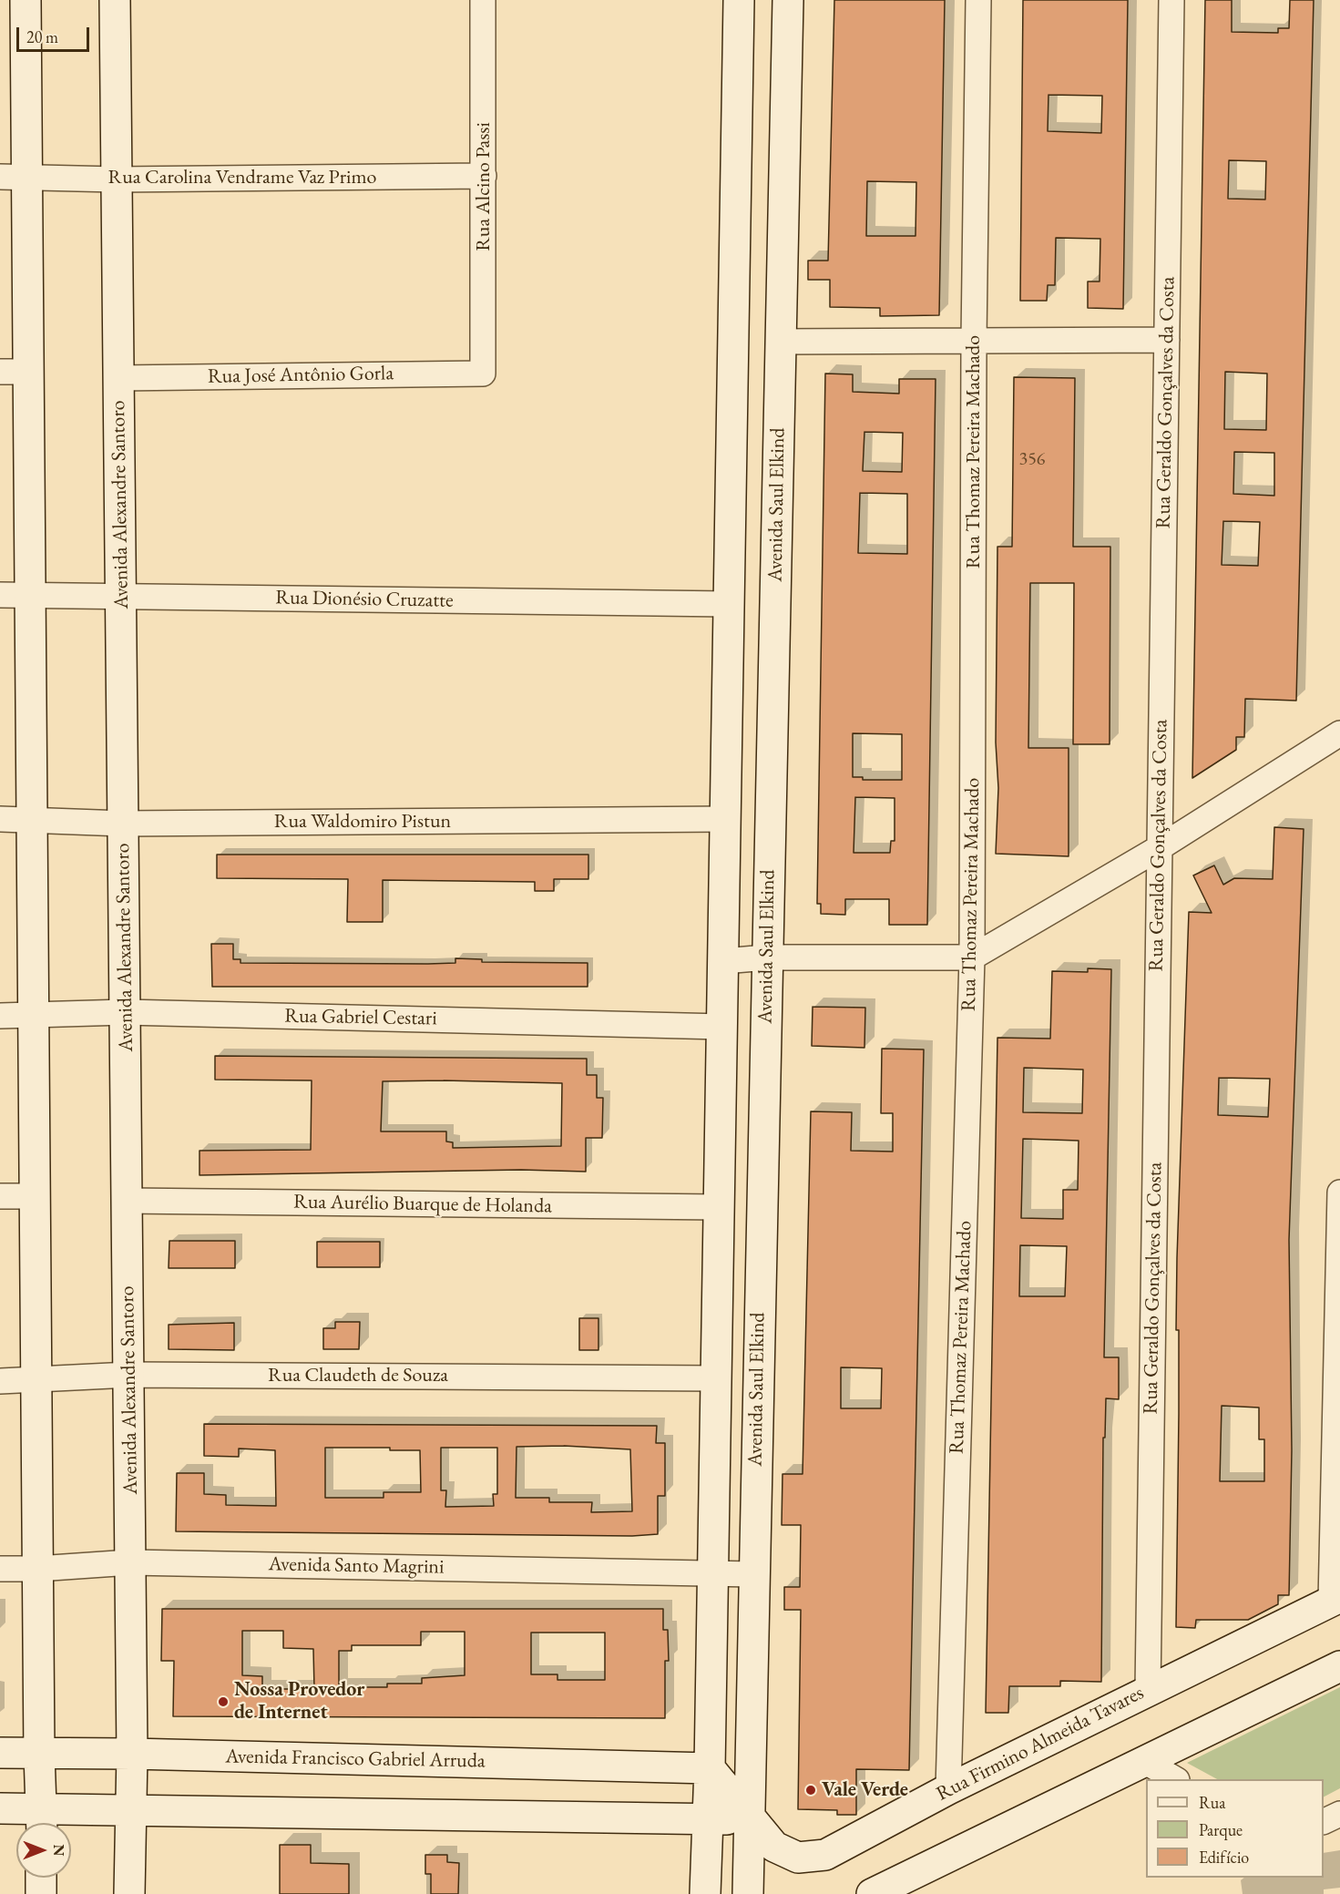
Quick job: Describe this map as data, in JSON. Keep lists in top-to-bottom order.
{
  "streets": {
    "main road": [
      "Avenida Alexandre Santoro",
      "Avenida Saul Elkind",
      "Rua Firmino Almeida Tavares",
      "Avenida Francisco Gabriel Arruda"
    ],
    "street": [
      "Rua Carolina Vendrame Vaz Primo",
      "Rua Alcino Passi",
      "Rua José Antônio Gorla",
      "Rua Geraldo Gonçalves da Costa",
      "Rua Thomaz Pereira Machado",
      "Rua Dionésio Cruzatte",
      "Rua Waldomiro Pistun",
      "Rua Gabriel Cestari",
      "Rua Aurélio Buarque de Holanda",
      "Rua Claudeth de Souza",
      "Avenida Santo Magrini"
    ]
  },
  "crossings": [
    ["Rua Carolina Vendrame Vaz Primo", "Rua Alcino Passi"],
    ["Rua Carolina Vendrame Vaz Primo", "Avenida Alexandre Santoro"],
    ["Rua Alcino Passi", "Rua José Antônio Gorla"],
    ["Rua José Antônio Gorla", "Avenida Alexandre Santoro"],
    ["Rua Geraldo Gonçalves da Costa", "Rua Firmino Almeida Tavares"],
    ["Rua Thomaz Pereira Machado", "Rua Firmino Almeida Tavares"],
    ["Avenida Alexandre Santoro", "Rua Dionésio Cruzatte"],
    ["Avenida Alexandre Santoro", "Rua Waldomiro Pistun"],
    ["Avenida Alexandre Santoro", "Rua Gabriel Cestari"],
    ["Avenida Alexandre Santoro", "Rua Aurélio Buarque de Holanda"],
    ["Avenida Alexandre Santoro", "Rua Claudeth de Souza"],
    ["Avenida Alexandre Santoro", "Avenida Santo Magrini"],
    ["Avenida Alexandre Santoro", "Avenida Francisco Gabriel Arruda"],
    ["Avenida Saul Elkind", "Rua Dionésio Cruzatte"],
    ["Avenida Saul Elkind", "Rua Waldomiro Pistun"],
    ["Avenida Saul Elkind", "Rua Gabriel Cestari"],
    ["Avenida Saul Elkind", "Rua Aurélio Buarque de Holanda"],
    ["Avenida Saul Elkind", "Rua Claudeth de Souza"],
    ["Avenida Saul Elkind", "Avenida Santo Magrini"],
    ["Avenida Saul Elkind", "Rua Firmino Almeida Tavares"],
    ["Avenida Saul Elkind", "Avenida Francisco Gabriel Arruda"],
    ["Rua Firmino Almeida Tavares", "Avenida Francisco Gabriel Arruda"]
  ],
  "places": ["Nossa Provedor de Internet", "Vale Verde"],
  "house_numbers": ["356"],
  "legend": ["Rua", "Parque", "Edifício"],
  "scale_bar": "20 m",
  "north": "right"
}
